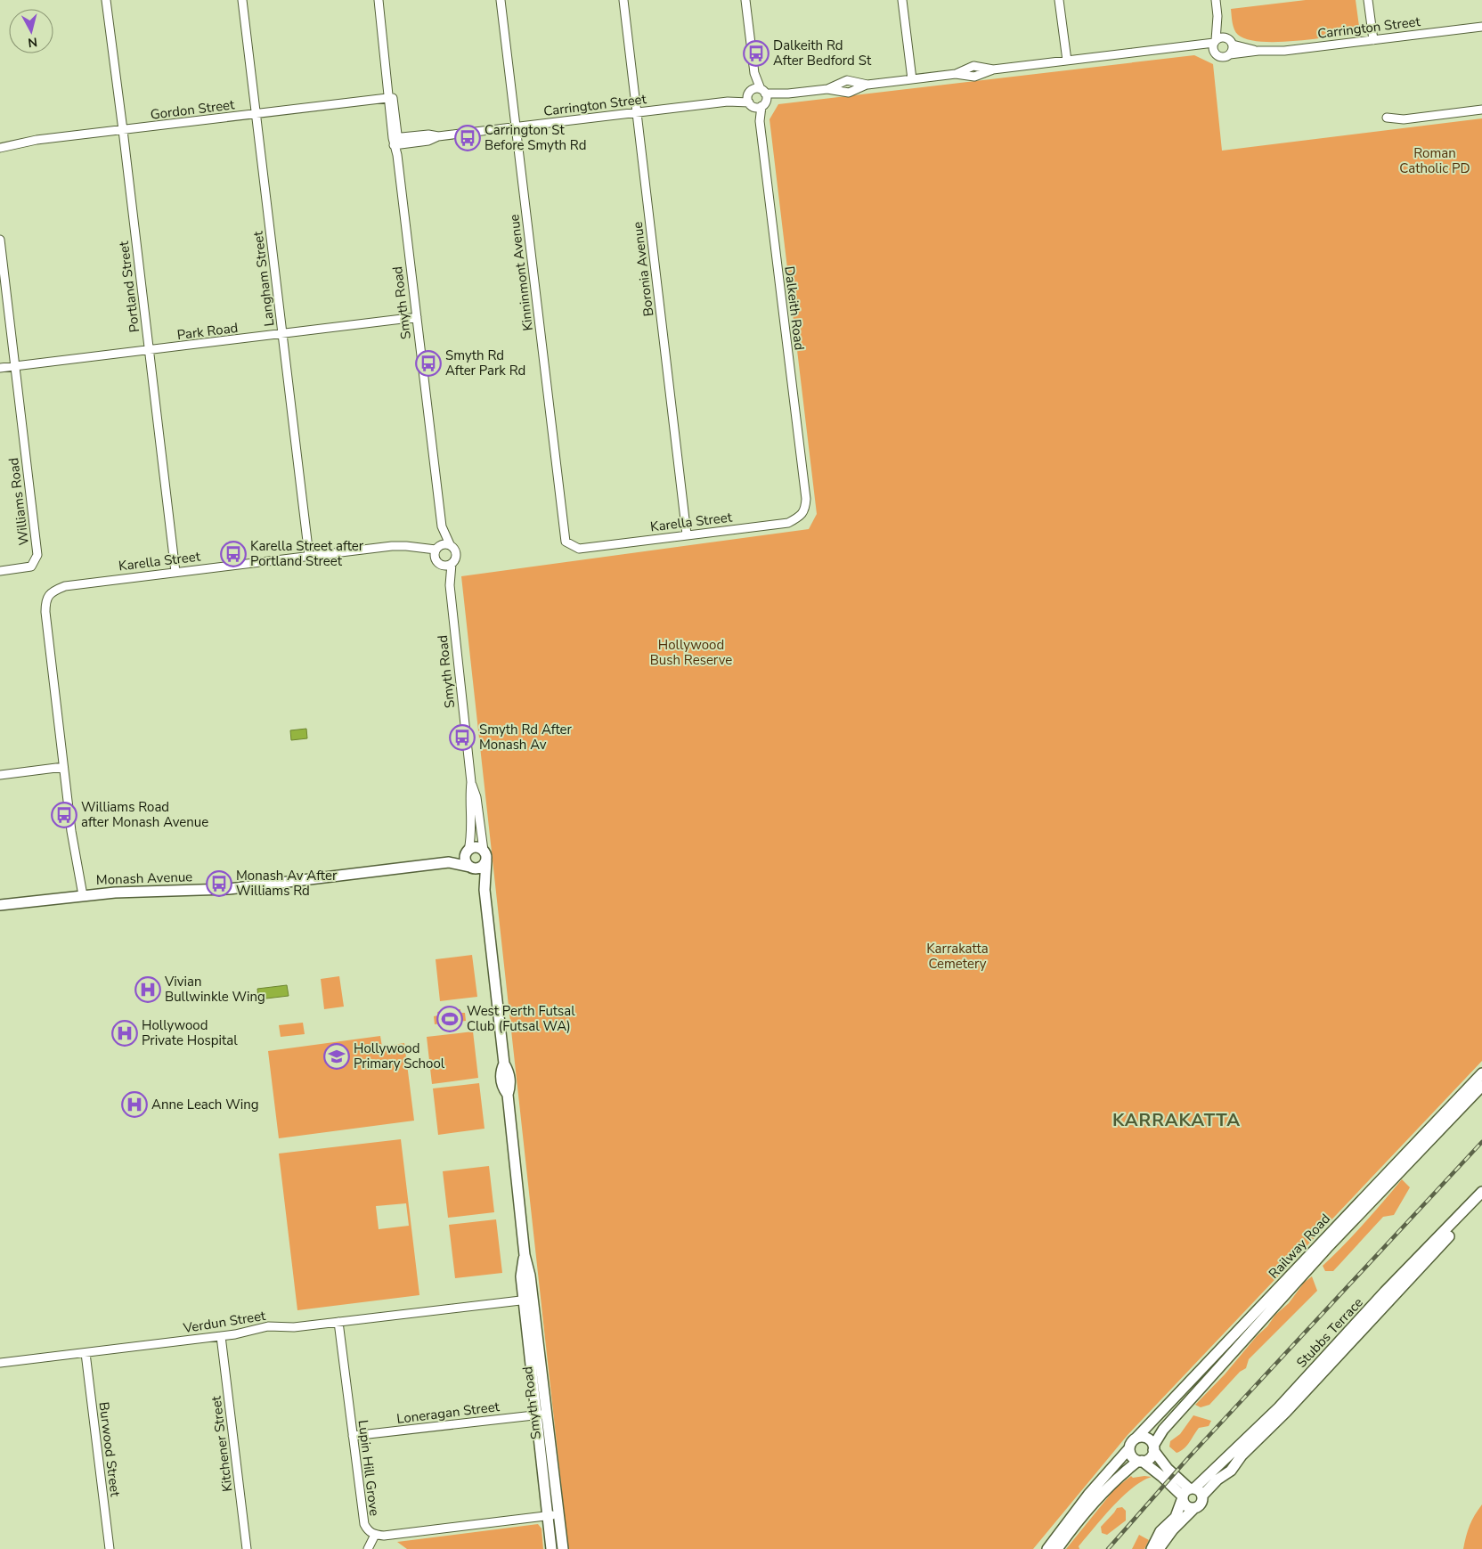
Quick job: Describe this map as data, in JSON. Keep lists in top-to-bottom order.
{
  "streets": {
    "main road": [
      "Smyth Road",
      "Monash Avenue",
      "Railway Road",
      "Stubbs Terrace"
    ],
    "street": [
      "Carrington Street",
      "Gordon Street",
      "Boronia Avenue",
      "Kinninmont Avenue",
      "Langham Street",
      "Portland Street",
      "Dalkeith Road",
      "Park Road",
      "Williams Road",
      "Karella Street",
      "Verdun Street",
      "Loneragan Street",
      "Kitchener Street",
      "Burwood Street",
      "Lupin Hill Grove"
    ]
  },
  "crossings": [
    ["Carrington Street", "Boronia Avenue"],
    ["Carrington Street", "Kinninmont Avenue"],
    ["Carrington Street", "Smyth Road"],
    ["Carrington Street", "Dalkeith Road"],
    ["Gordon Street", "Langham Street"],
    ["Gordon Street", "Portland Street"],
    ["Gordon Street", "Smyth Road"],
    ["Boronia Avenue", "Karella Street"],
    ["Kinninmont Avenue", "Karella Street"],
    ["Langham Street", "Park Road"],
    ["Langham Street", "Karella Street"],
    ["Portland Street", "Park Road"],
    ["Portland Street", "Karella Street"],
    ["Smyth Road", "Park Road"],
    ["Smyth Road", "Karella Street"],
    ["Smyth Road", "Monash Avenue"],
    ["Smyth Road", "Verdun Street"],
    ["Smyth Road", "Loneragan Street"],
    ["Smyth Road", "Lupin Hill Grove"],
    ["Dalkeith Road", "Karella Street"],
    ["Park Road", "Williams Road"],
    ["Verdun Street", "Kitchener Street"],
    ["Verdun Street", "Burwood Street"],
    ["Verdun Street", "Lupin Hill Grove"],
    ["Loneragan Street", "Lupin Hill Grove"]
  ],
  "districts": ["KARRAKATTA"],
  "parks": ["Roman Catholic PD", "Hollywood Bush Reserve", "Karrakatta Cemetery"],
  "places": {
    "bus stop": [
      "Dalkeith Rd After Bedford St",
      "Carrington St Before Smyth Rd",
      "Smyth Rd After Park Rd",
      "Karella Street after Portland Street",
      "Smyth Rd After Monash Av",
      "Williams Road after Monash Avenue",
      "Monash Av After Williams Rd"
    ],
    "hospital": ["Vivian Bullwinkle Wing", "Hollywood Private Hospital", "Anne Leach Wing"],
    "sports": ["West Perth Futsal Club (Futsal WA)"],
    "school or university": ["Hollywood Primary School"]
  },
  "north": "bottom"
}
